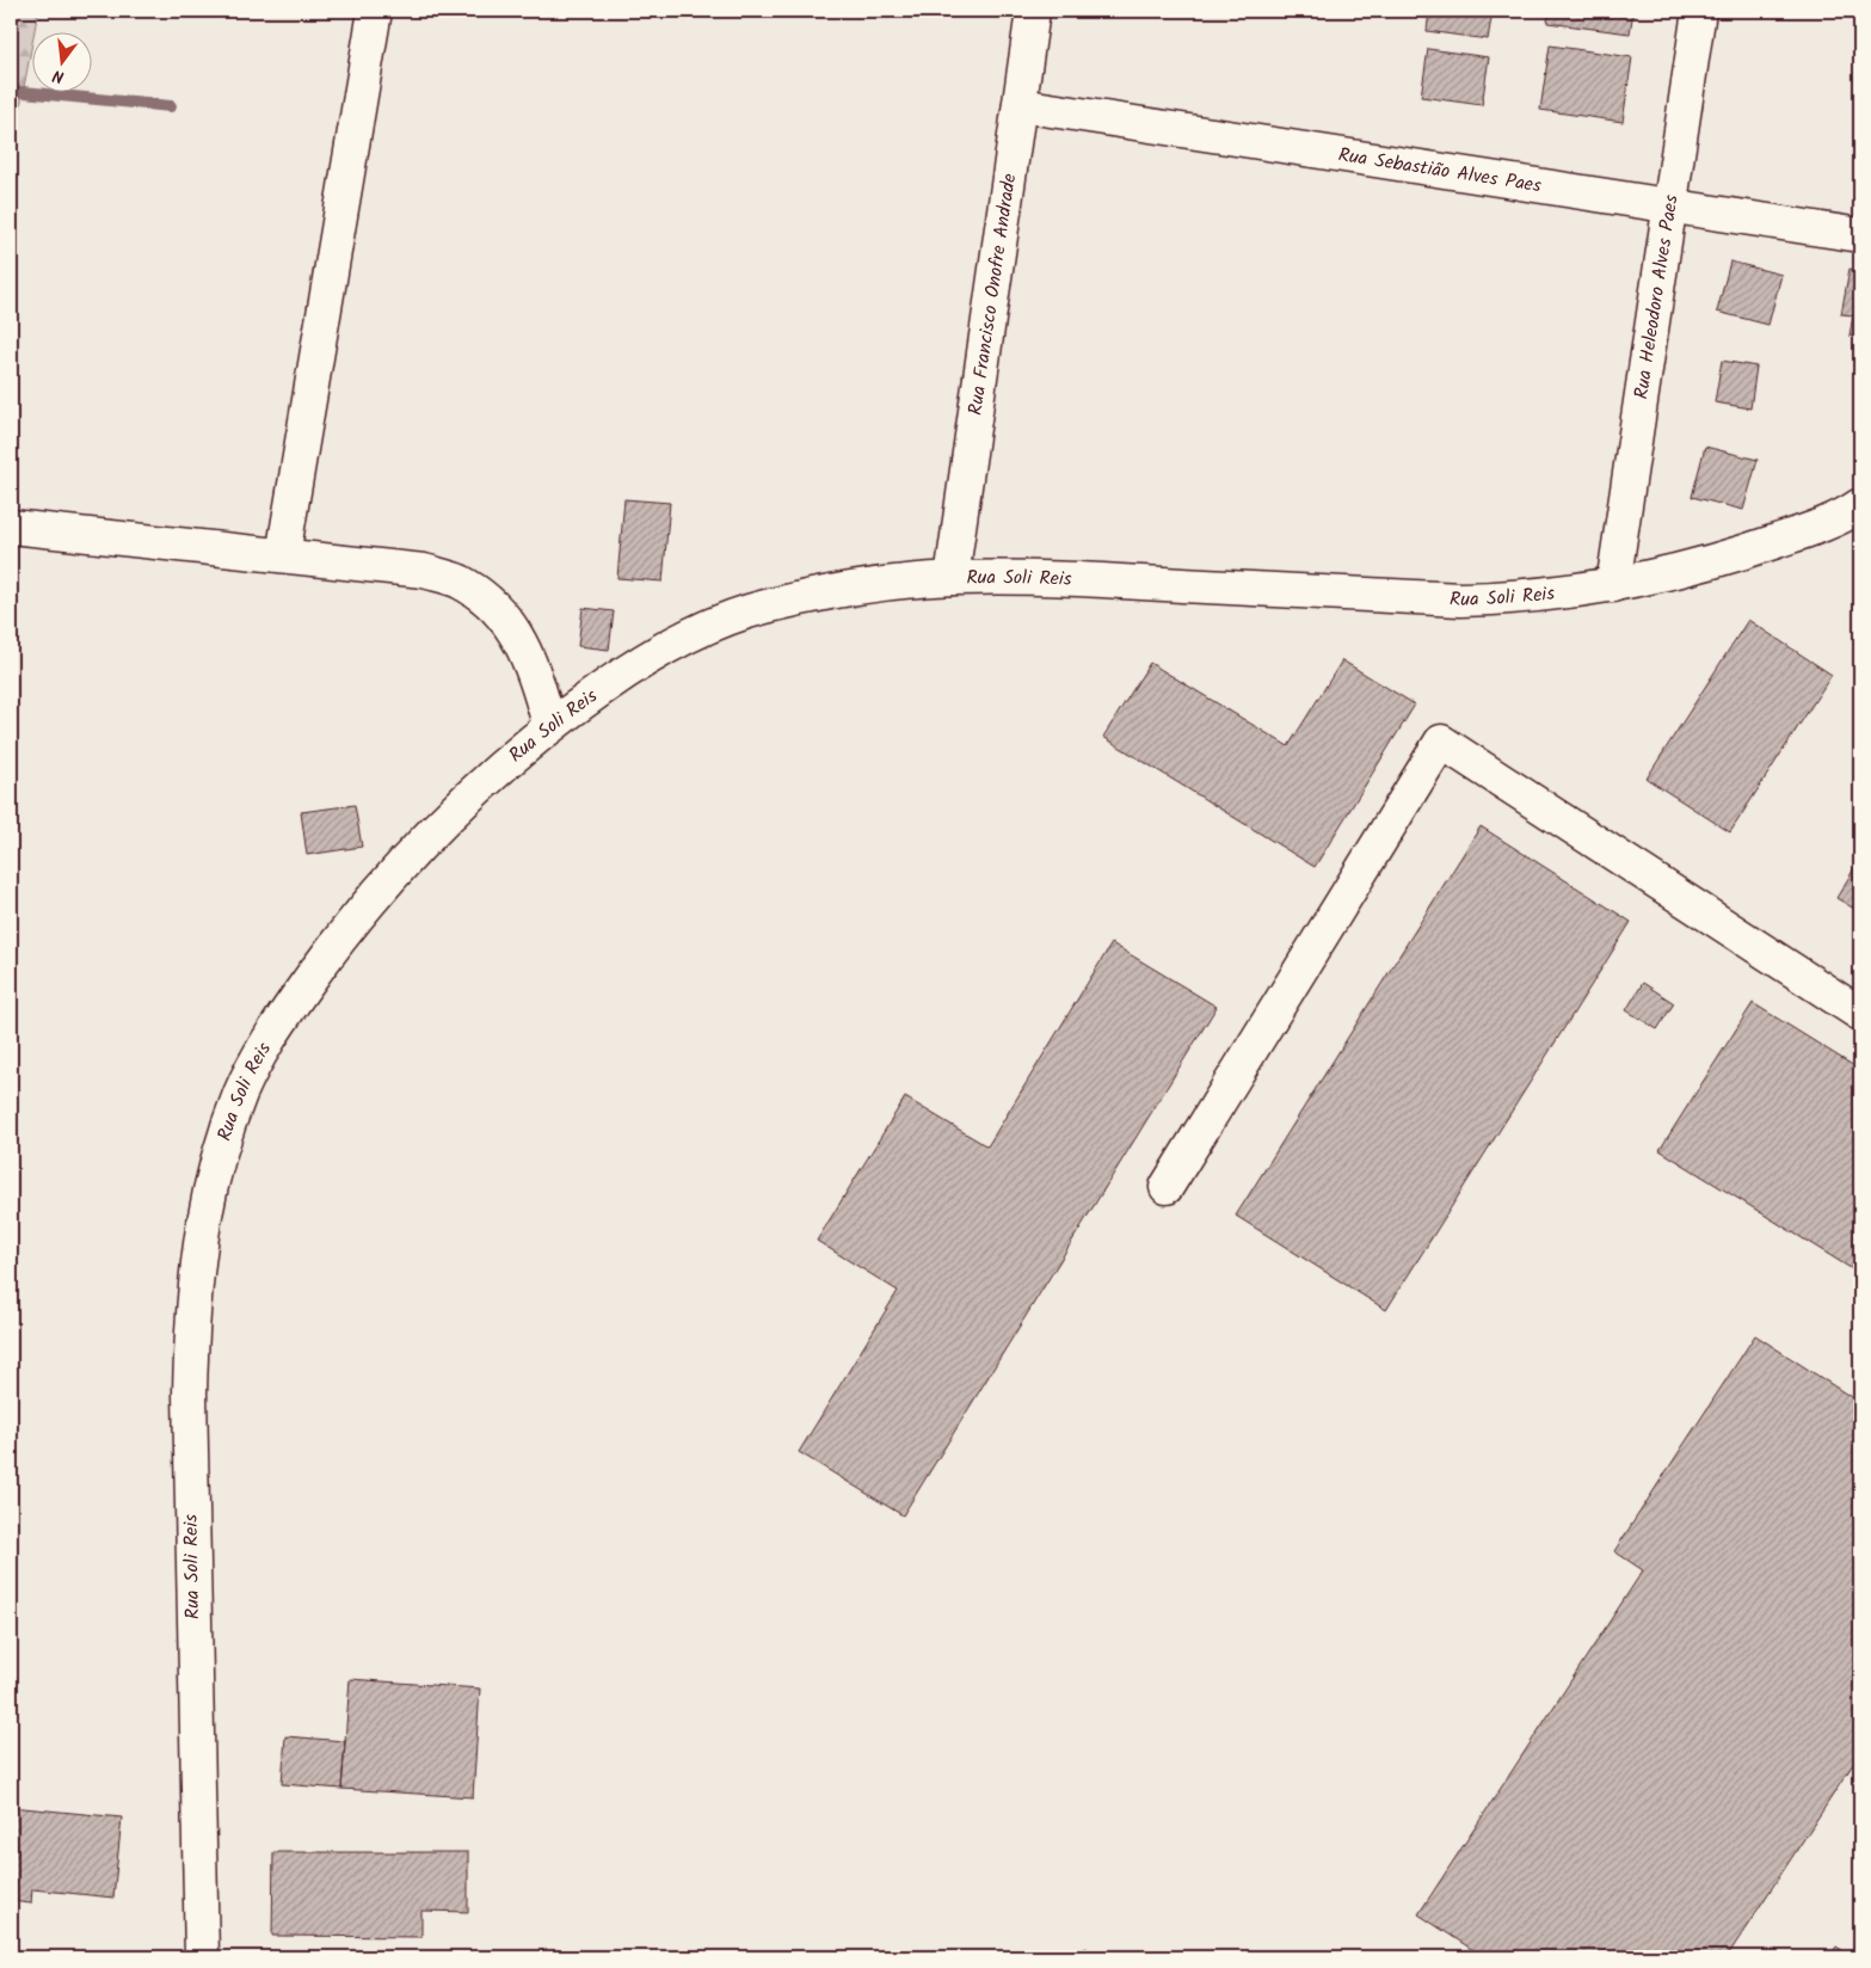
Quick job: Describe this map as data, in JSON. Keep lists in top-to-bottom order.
{
  "streets": {
    "street": [
      "Rua Sebastião Alves Paes",
      "Rua Francisco Onofre Andrade",
      "Rua Heleodoro Alves Paes",
      "Rua Soli Reis"
    ]
  },
  "crossings": [
    ["Rua Sebastião Alves Paes", "Rua Francisco Onofre Andrade"],
    ["Rua Sebastião Alves Paes", "Rua Heleodoro Alves Paes"],
    ["Rua Francisco Onofre Andrade", "Rua Soli Reis"],
    ["Rua Heleodoro Alves Paes", "Rua Soli Reis"]
  ],
  "north": "bottom"
}
